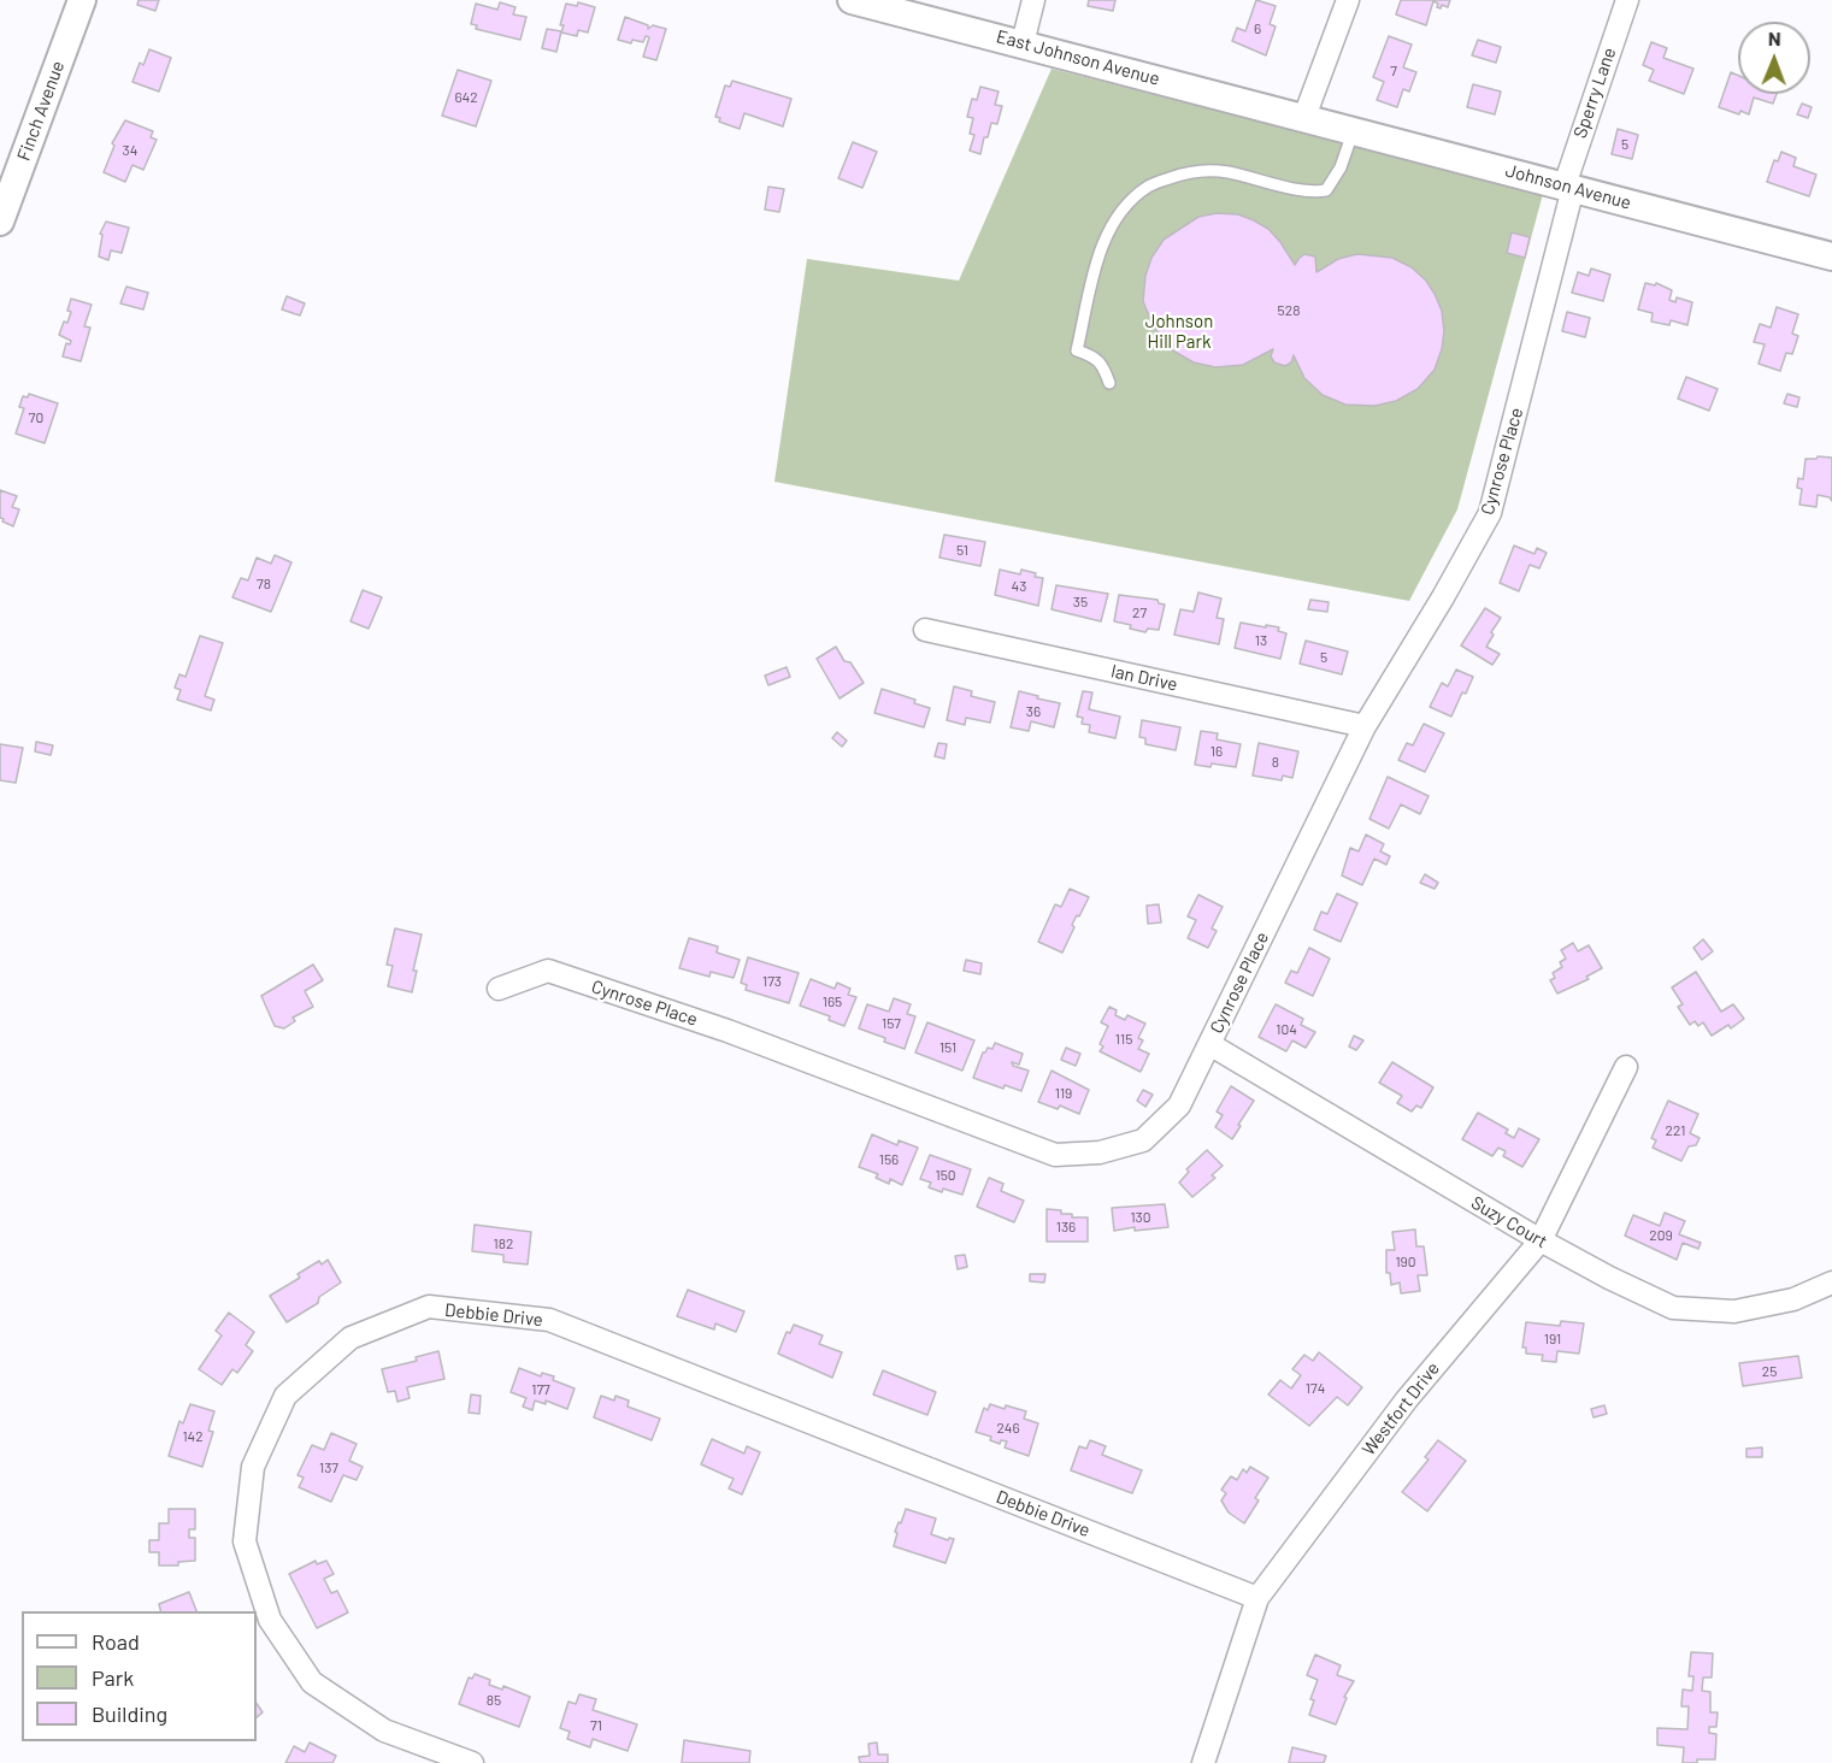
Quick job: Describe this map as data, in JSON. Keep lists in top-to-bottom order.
{
  "streets": {
    "street": [
      "East Johnson Avenue",
      "Sperry Lane",
      "Finch Avenue",
      "Johnson Avenue",
      "Cynrose Place",
      "Ian Drive",
      "Suzy Court",
      "Debbie Drive",
      "Westfort Drive"
    ]
  },
  "crossings": [
    ["East Johnson Avenue", "Johnson Avenue"],
    ["Sperry Lane", "Johnson Avenue"],
    ["Sperry Lane", "Cynrose Place"],
    ["Johnson Avenue", "Cynrose Place"],
    ["Cynrose Place", "Ian Drive"],
    ["Cynrose Place", "Suzy Court"],
    ["Suzy Court", "Westfort Drive"],
    ["Debbie Drive", "Westfort Drive"]
  ],
  "parks": ["Johnson Hill Park"],
  "house_numbers": [
    "6",
    "7",
    "642",
    "5",
    "34",
    "528",
    "70",
    "51",
    "78",
    "43",
    "35",
    "27",
    "13",
    "5",
    "36",
    "16",
    "8",
    "173",
    "165",
    "157",
    "104",
    "115",
    "151",
    "119",
    "221",
    "156",
    "150",
    "130",
    "136",
    "209",
    "182",
    "190",
    "191",
    "25",
    "174",
    "177",
    "246",
    "142",
    "137",
    "85",
    "71"
  ],
  "legend": ["Road", "Park", "Building"],
  "north": "top"
}
